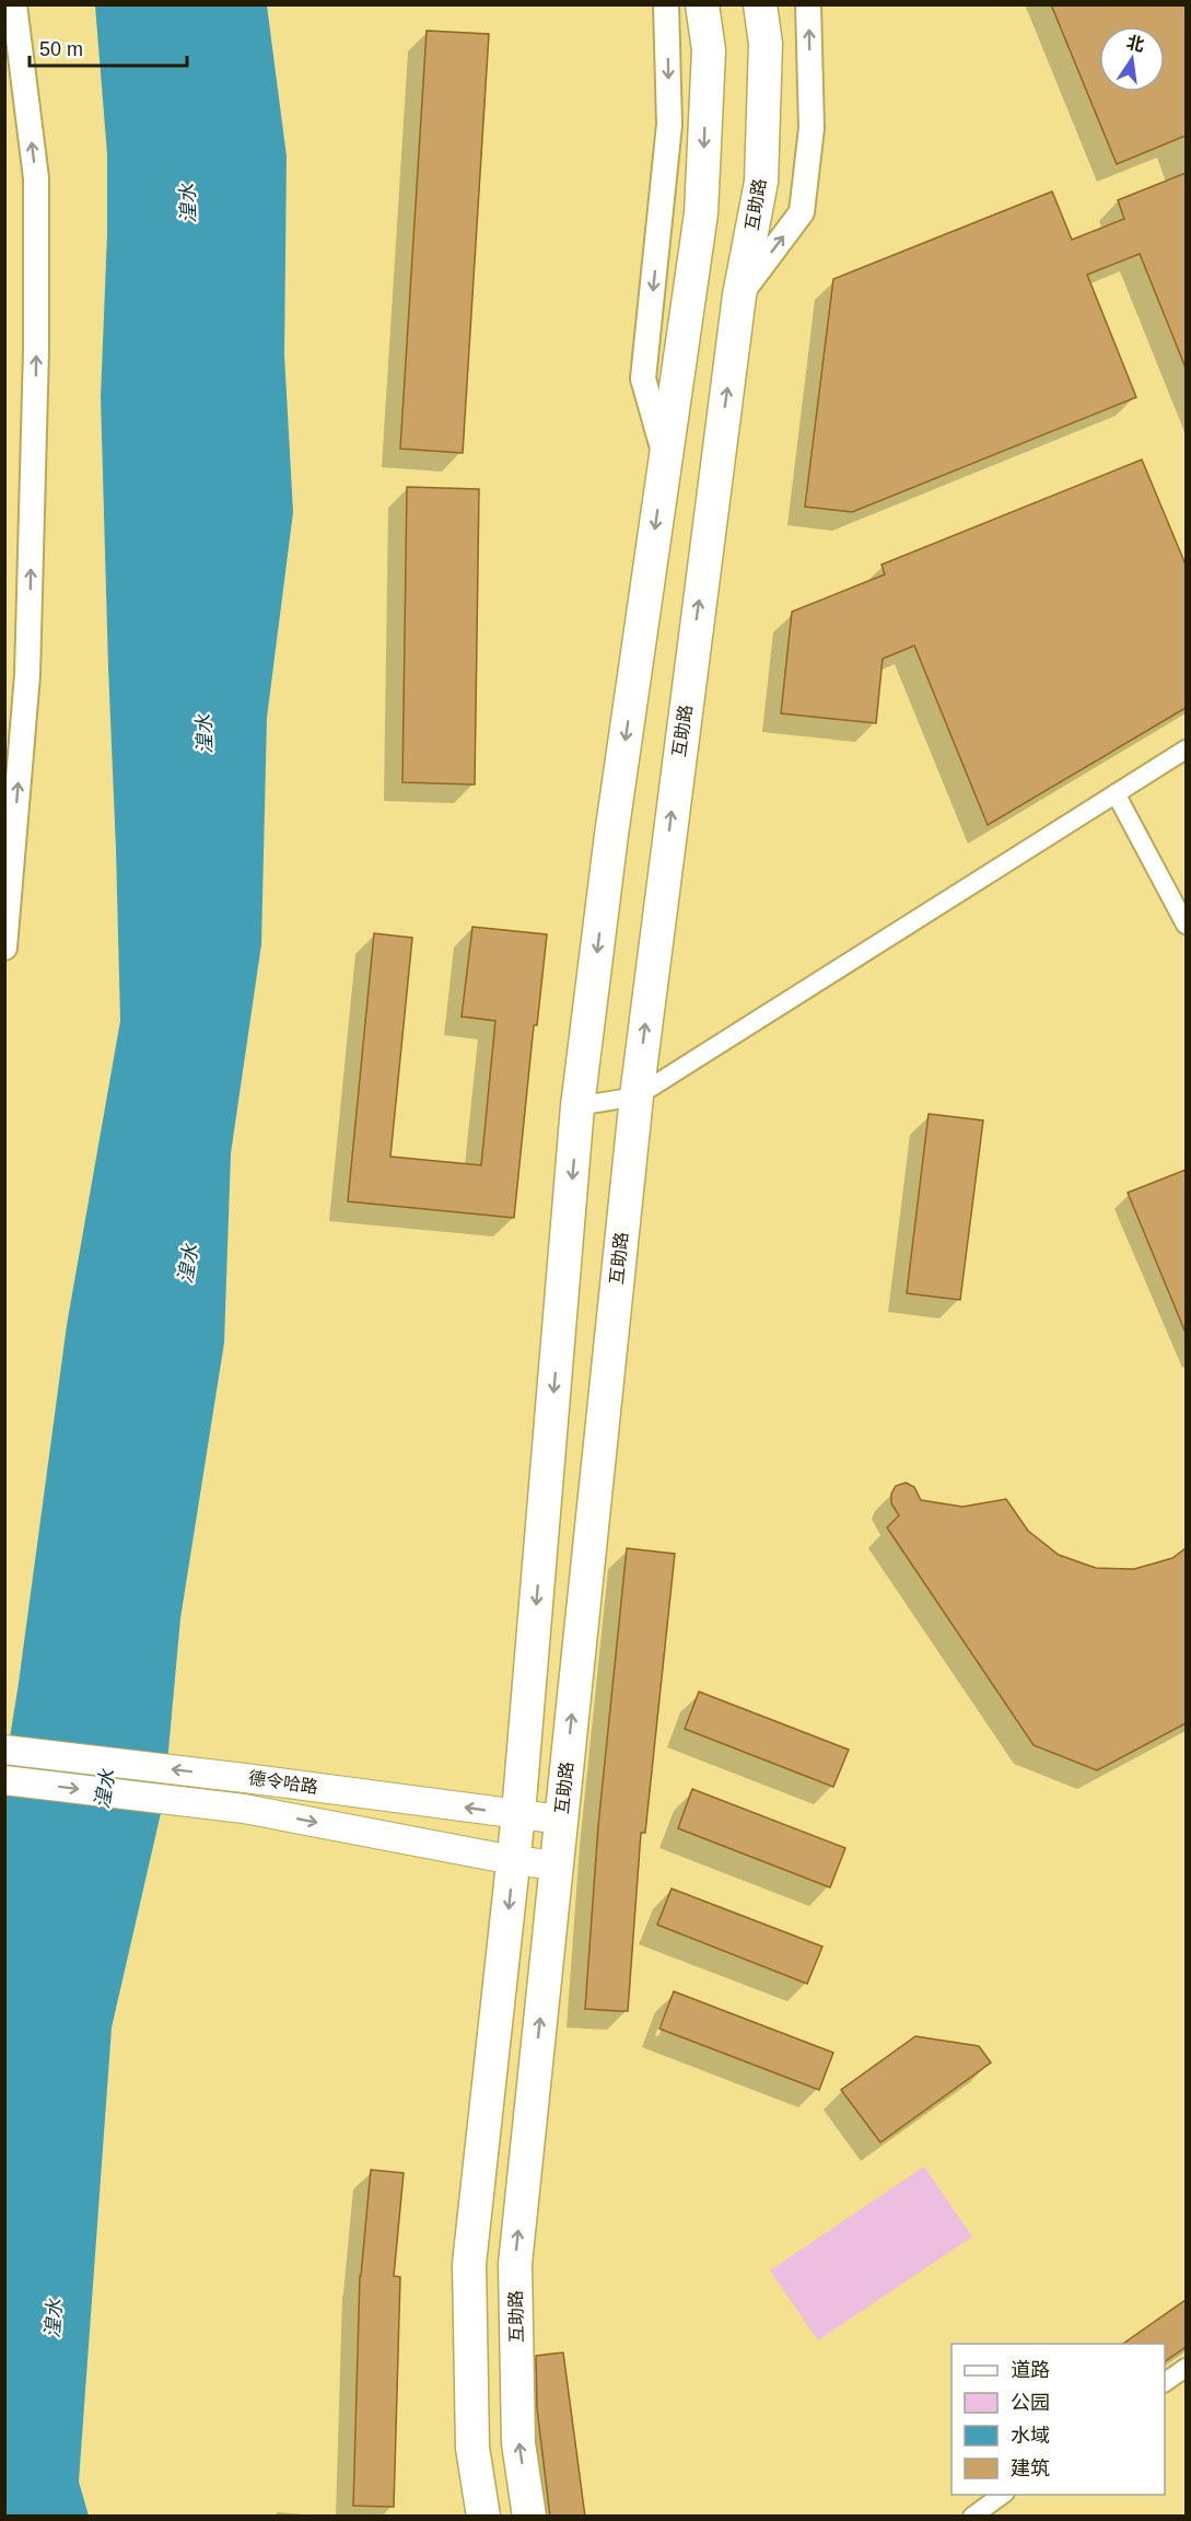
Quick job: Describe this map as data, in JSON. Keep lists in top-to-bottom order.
{
  "streets": {
    "highway": ["互助路"],
    "main road": ["德令哈路"]
  },
  "crossings": [
    ["互助路", "德令哈路"]
  ],
  "water": ["湟水"],
  "legend": [
    "道路",
    "公园",
    "水域",
    "建筑"
  ],
  "scale_bar": "50 m",
  "north": "top"
}
